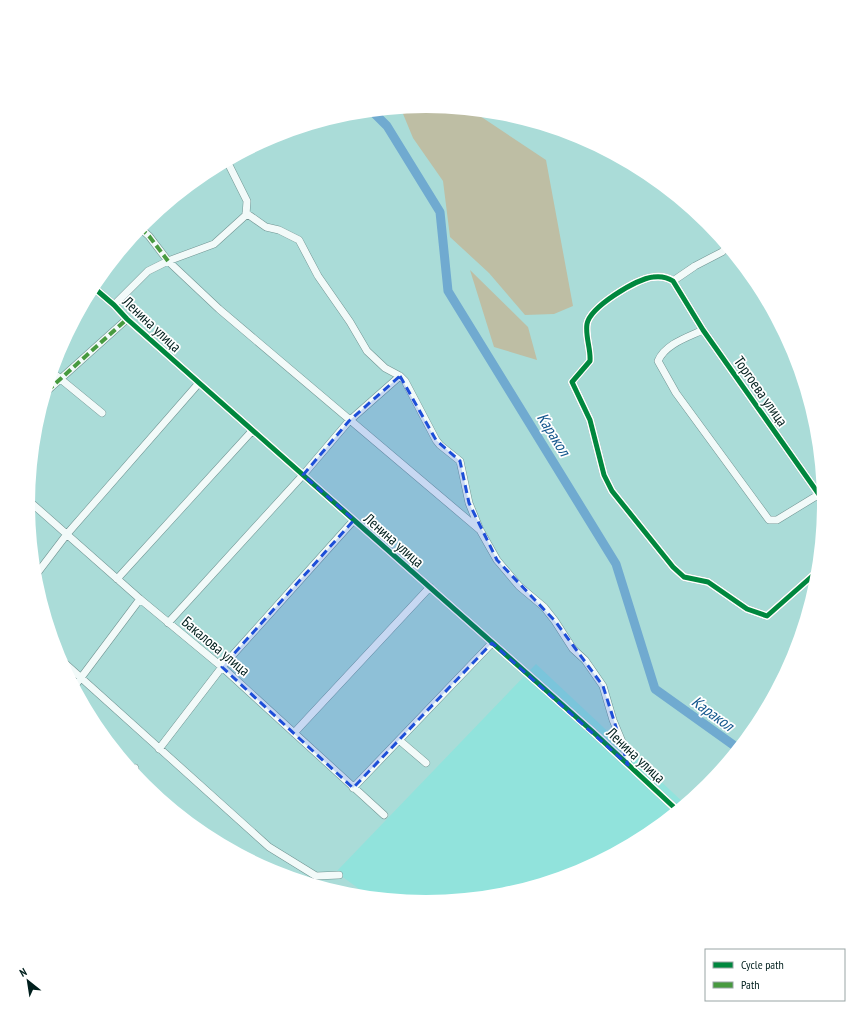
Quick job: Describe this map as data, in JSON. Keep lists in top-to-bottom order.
{
  "streets": {
    "street": ["Ленина улица", "Торгоева улица", "Бакалова улица"]
  },
  "water": ["Каракол"],
  "legend": ["Cycle path", "Path"],
  "north": "top left"
}
